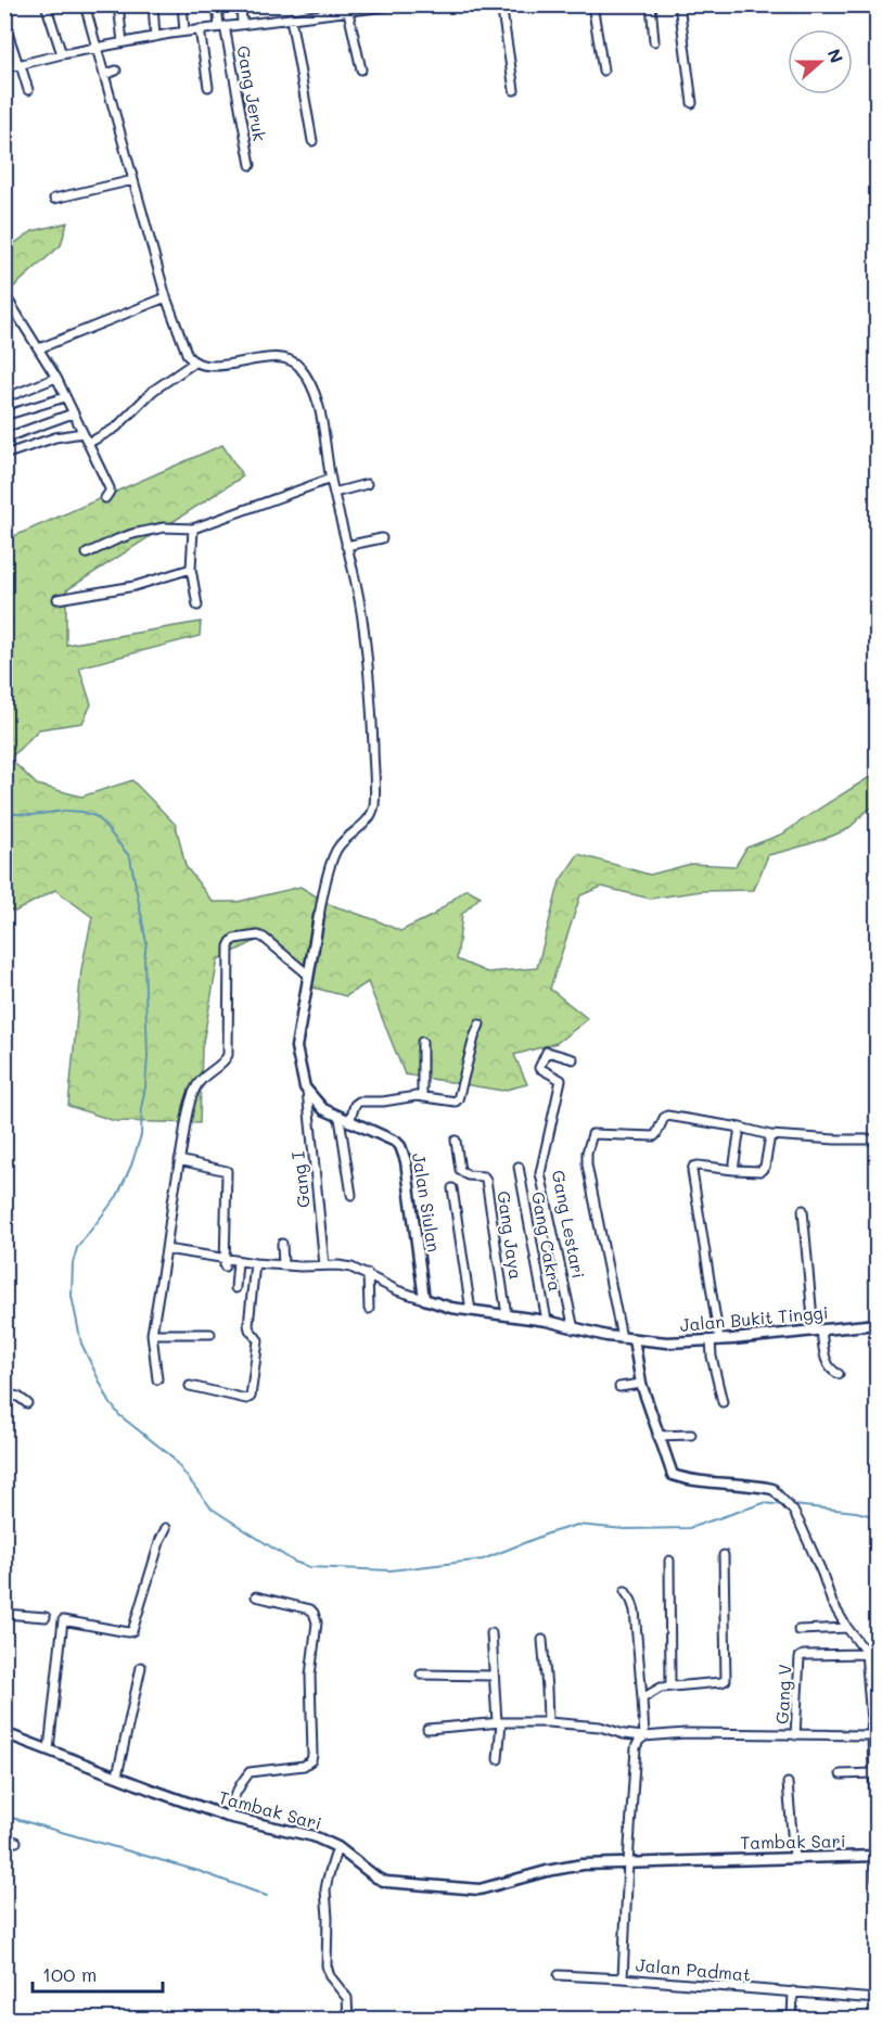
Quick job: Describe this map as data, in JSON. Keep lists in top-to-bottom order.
{
  "streets": {
    "street": [
      "Gang Jeruk",
      "Gang I",
      "Jalan Siulan",
      "Gang Lestari",
      "Gang Jaya",
      "Gang Cakra",
      "Jalan Bukit Tinggi",
      "Gang V",
      "Tambak Sari",
      "Jalan Padmat"
    ]
  },
  "crossings": [
    ["Gang I", "Jalan Siulan"],
    ["Tambak Sari", "Jalan Padmat"]
  ],
  "scale_bar": "100 m",
  "north": "right"
}
